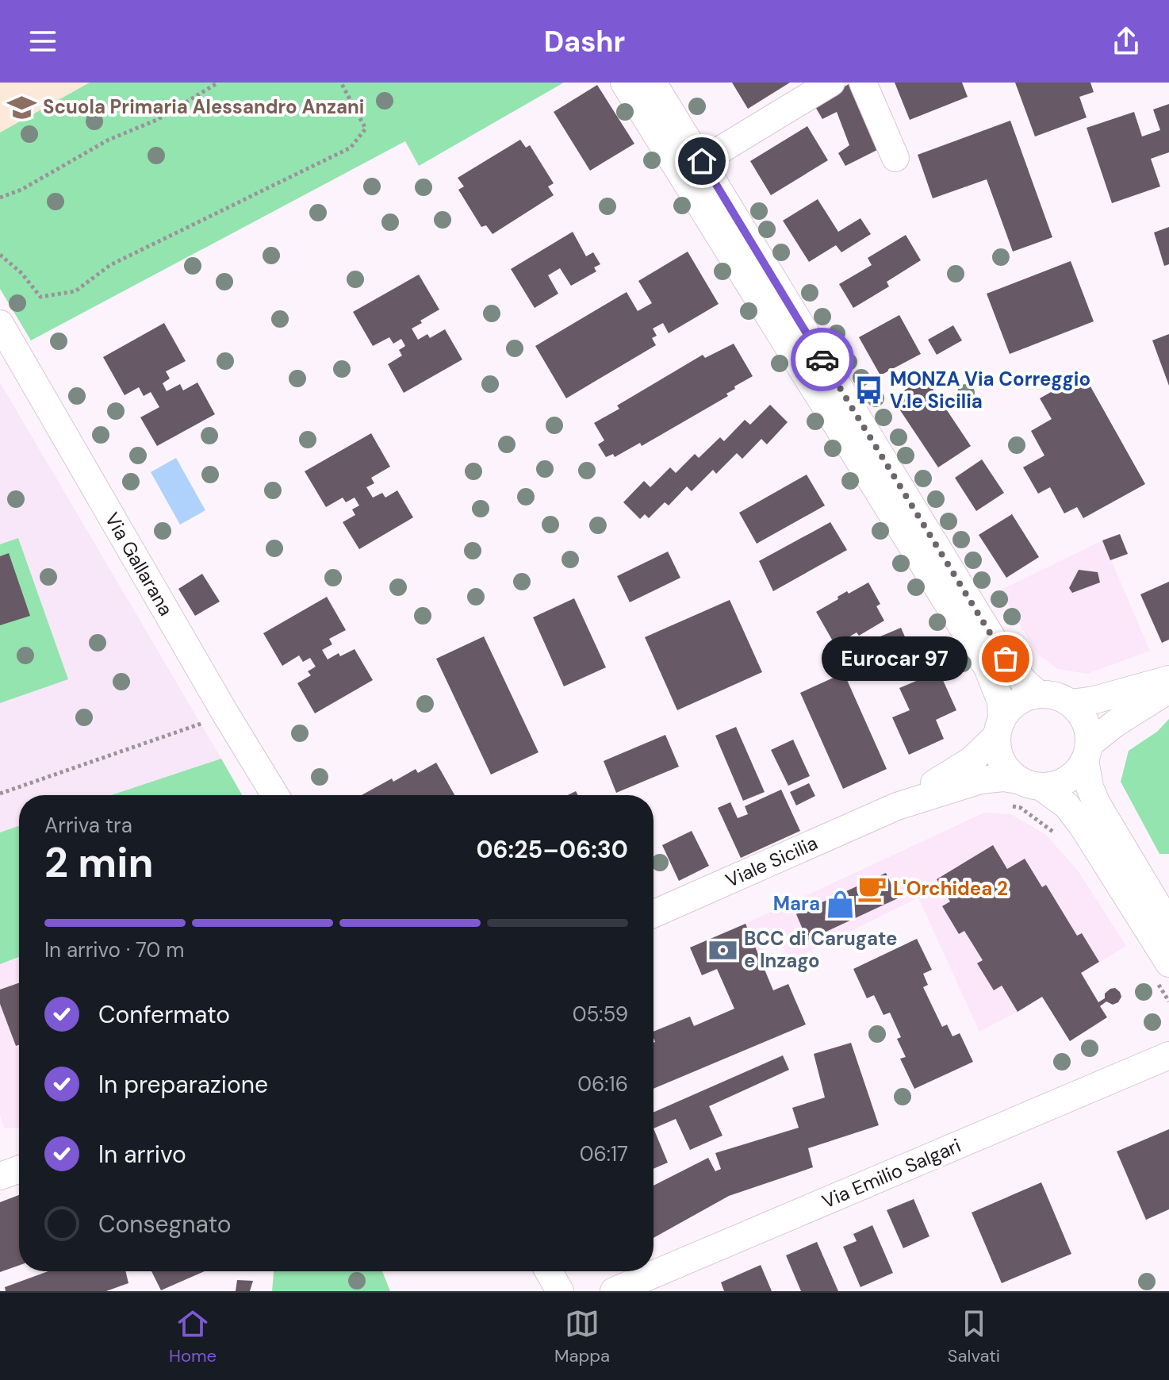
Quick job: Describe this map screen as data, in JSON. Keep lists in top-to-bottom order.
{
  "streets": {
    "street": ["Via Gallarana", "Viale Sicilia", "Via Emilio Salgari"]
  },
  "places": {
    "school or university": ["Scuola Primaria Alessandro Anzani"],
    "bus stop": ["MONZA Via Correggio V.le Sicilia"],
    "other": ["Eurocar 97"],
    "cafe": ["L'Orchidea 2"],
    "shop": ["Mara"],
    "bank": ["BCC di Carugate e Inzago"]
  },
  "page": {
    "header": "Dashr",
    "bubble": "Eurocar 97",
    "heading": ["2 min", "Arriva tra", "06:25–06:30"],
    "bar": "In arrivo · 70 m",
    "list": [
      ["Confermato", "05:59"],
      ["In preparazione", "06:16"],
      ["In arrivo", "06:17"],
      "Consegnato"
    ],
    "tabs": ["Home", "Mappa", "Salvati"]
  }
}
